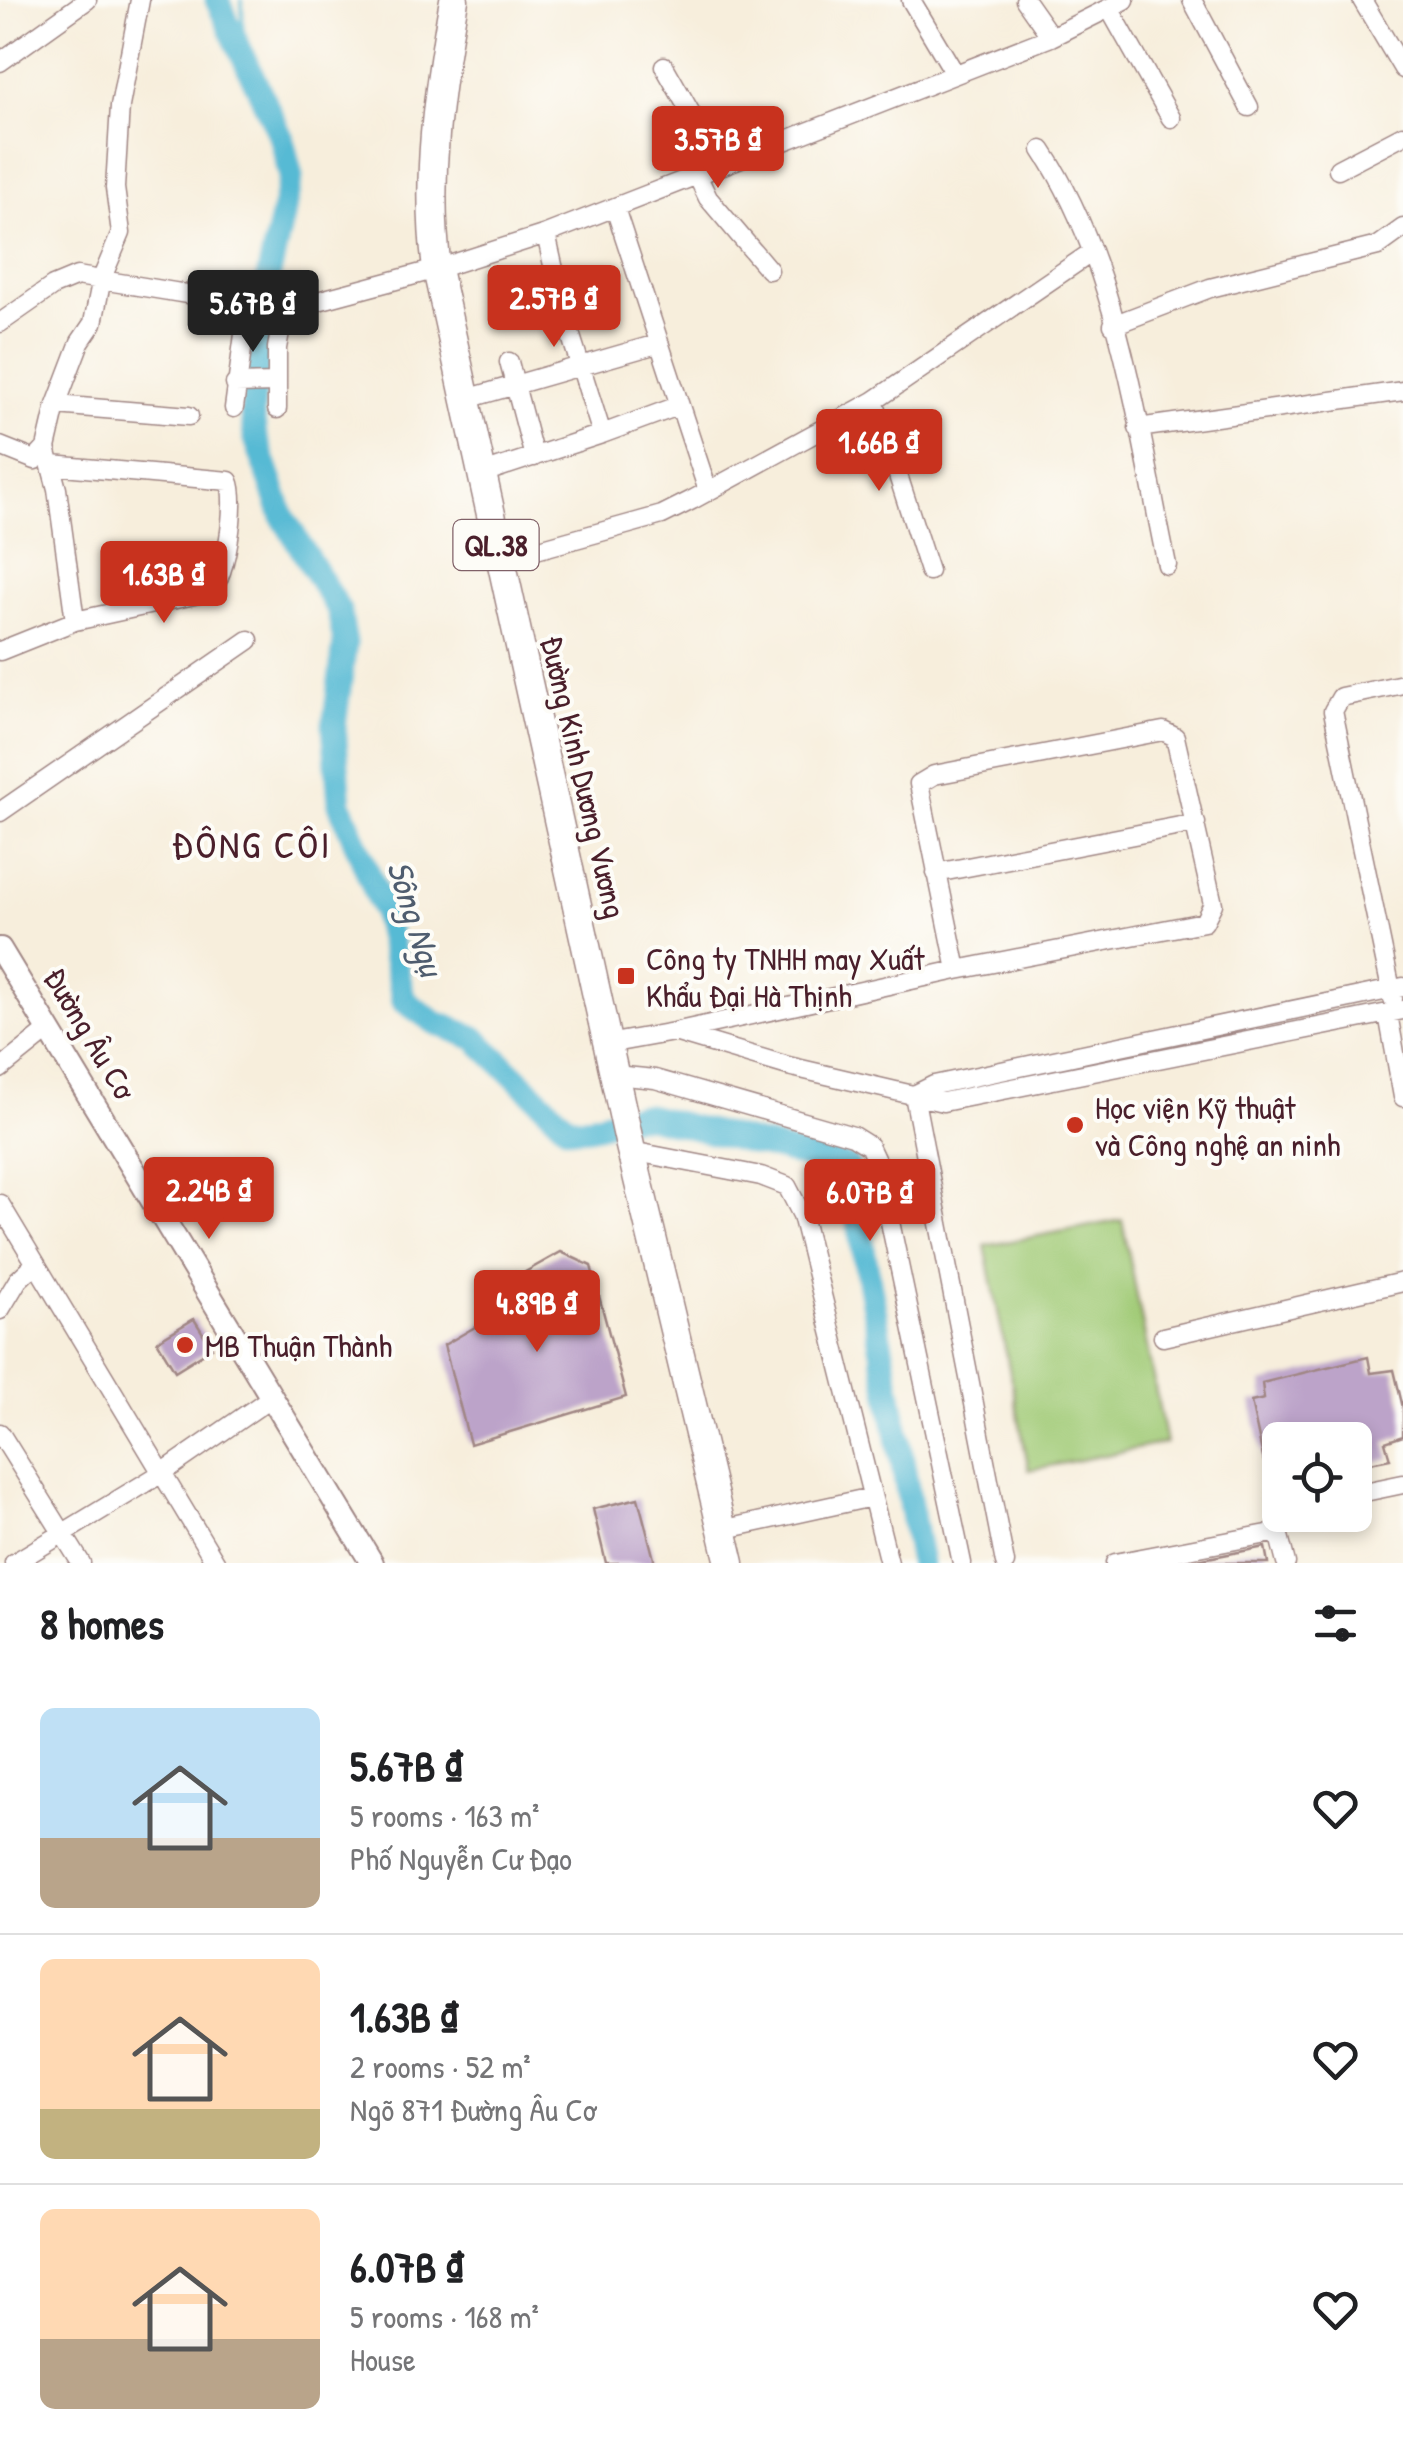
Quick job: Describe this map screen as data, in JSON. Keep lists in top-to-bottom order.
{
  "streets": {
    "highway": ["QL.38", "Đường Kinh Dương Vương"],
    "main road": ["Đường Âu Cơ"]
  },
  "districts": ["ĐÔNG CÔI"],
  "water": ["Sông Ngụ"],
  "places": {
    "transit": ["Công ty TNHH may Xuất Khẩu Đại Hà Thịnh"],
    "other": ["Học viện Kỹ thuật và Công nghệ an ninh", "MB Thuận Thành"]
  },
  "page": {
    "price": [
      "3.57B ₫",
      "2.57B ₫",
      "5.67B ₫",
      "1.66B ₫",
      "1.63B ₫",
      "2.24B ₫",
      "6.07B ₫",
      "4.89B ₫"
    ],
    "heading": "8 homes",
    "list": [
      {
        "name": "5.67B ₫",
        "note": "5 rooms · 163 m² · Phố Nguyễn Cư Đạo"
      },
      {
        "name": "1.63B ₫",
        "note": "2 rooms · 52 m² · Ngõ 871 Đường Âu Cơ"
      },
      {
        "name": "6.07B ₫",
        "note": "5 rooms · 168 m² · House"
      }
    ]
  }
}
